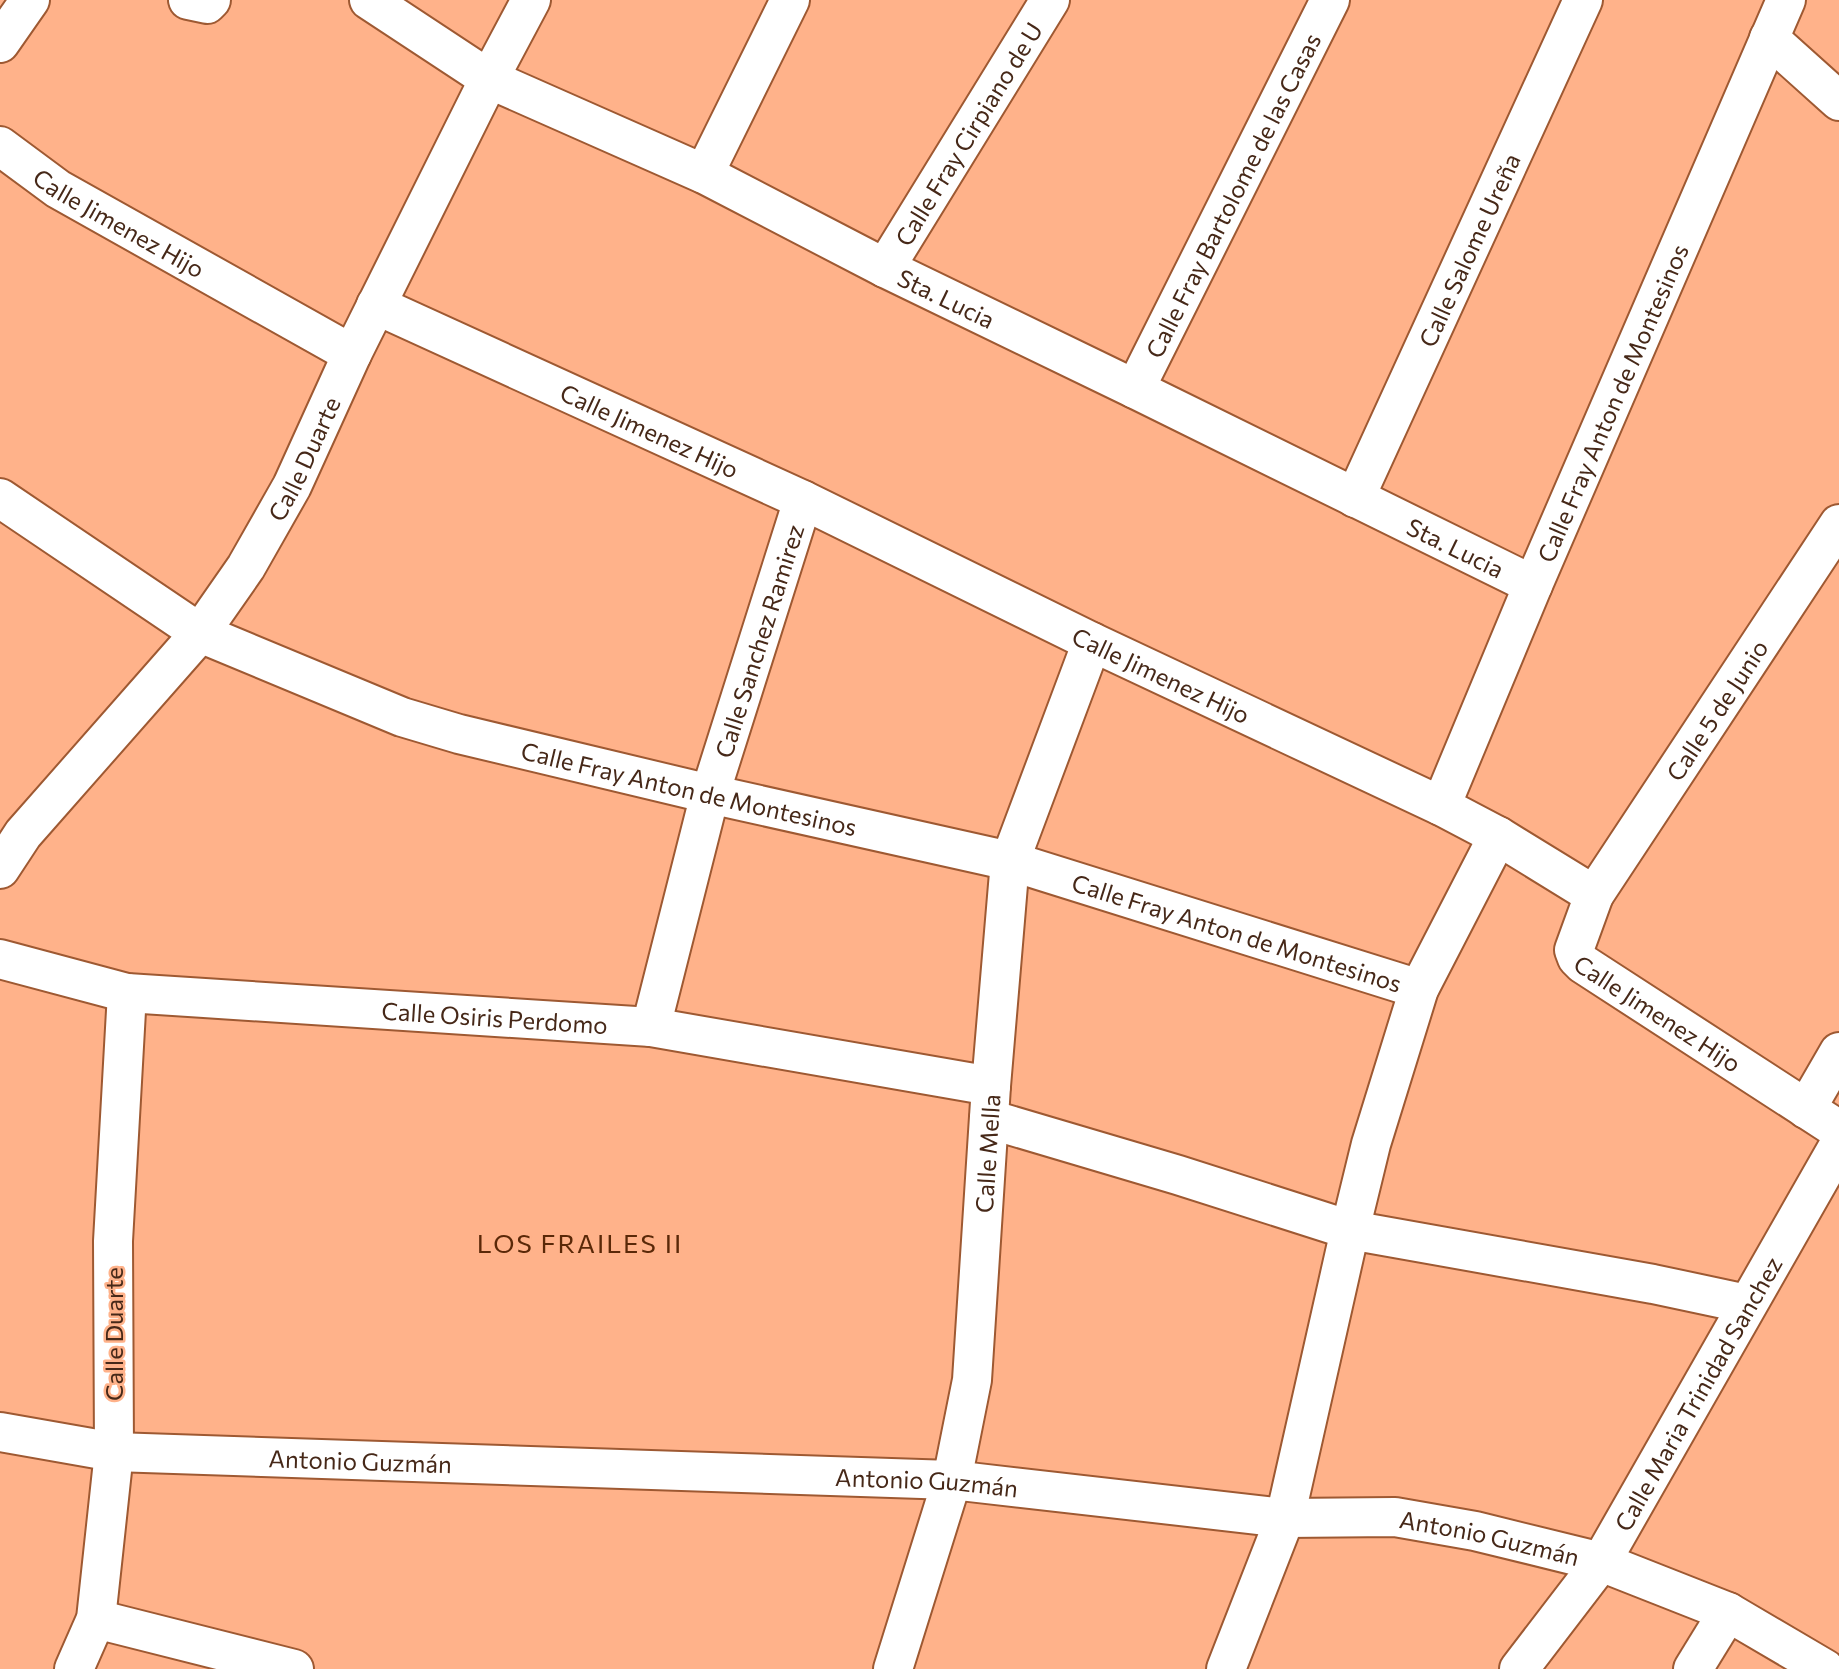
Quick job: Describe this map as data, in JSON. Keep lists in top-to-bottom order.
{
  "streets": {
    "street": [
      "Calle Fray Cirpiano de U",
      "Calle Fray Bartolome de las Casas",
      "Calle Jimenez Hijo",
      "Calle Salome Ureña",
      "Sta. Lucia",
      "Calle Fray Anton de Montesinos",
      "Calle Duarte",
      "Calle Sanchez Ramirez",
      "Calle 5 de Junio",
      "Calle Osiris Perdomo",
      "Calle Mella",
      "Calle Maria Trinidad Sanchez",
      "Antonio Guzmán"
    ]
  },
  "crossings": [
    ["Calle Fray Cirpiano de U", "Sta. Lucia"],
    ["Calle Fray Bartolome de las Casas", "Sta. Lucia"],
    ["Calle Jimenez Hijo", "Calle Fray Anton de Montesinos"],
    ["Calle Jimenez Hijo", "Calle Duarte"],
    ["Calle Jimenez Hijo", "Calle Sanchez Ramirez"],
    ["Calle Jimenez Hijo", "Calle 5 de Junio"],
    ["Calle Jimenez Hijo", "Calle Mella"],
    ["Calle Salome Ureña", "Sta. Lucia"],
    ["Sta. Lucia", "Calle Fray Anton de Montesinos"],
    ["Sta. Lucia", "Calle Duarte"],
    ["Calle Fray Anton de Montesinos", "Calle Duarte"],
    ["Calle Fray Anton de Montesinos", "Calle Sanchez Ramirez"],
    ["Calle Fray Anton de Montesinos", "Calle Osiris Perdomo"],
    ["Calle Fray Anton de Montesinos", "Calle Mella"],
    ["Calle Fray Anton de Montesinos", "Antonio Guzmán"],
    ["Calle Duarte", "Calle Osiris Perdomo"],
    ["Calle Duarte", "Antonio Guzmán"],
    ["Calle Sanchez Ramirez", "Calle Osiris Perdomo"],
    ["Calle Osiris Perdomo", "Calle Mella"],
    ["Calle Osiris Perdomo", "Calle Maria Trinidad Sanchez"],
    ["Calle Mella", "Antonio Guzmán"],
    ["Calle Maria Trinidad Sanchez", "Antonio Guzmán"]
  ],
  "districts": ["LOS FRAILES II"]
}
